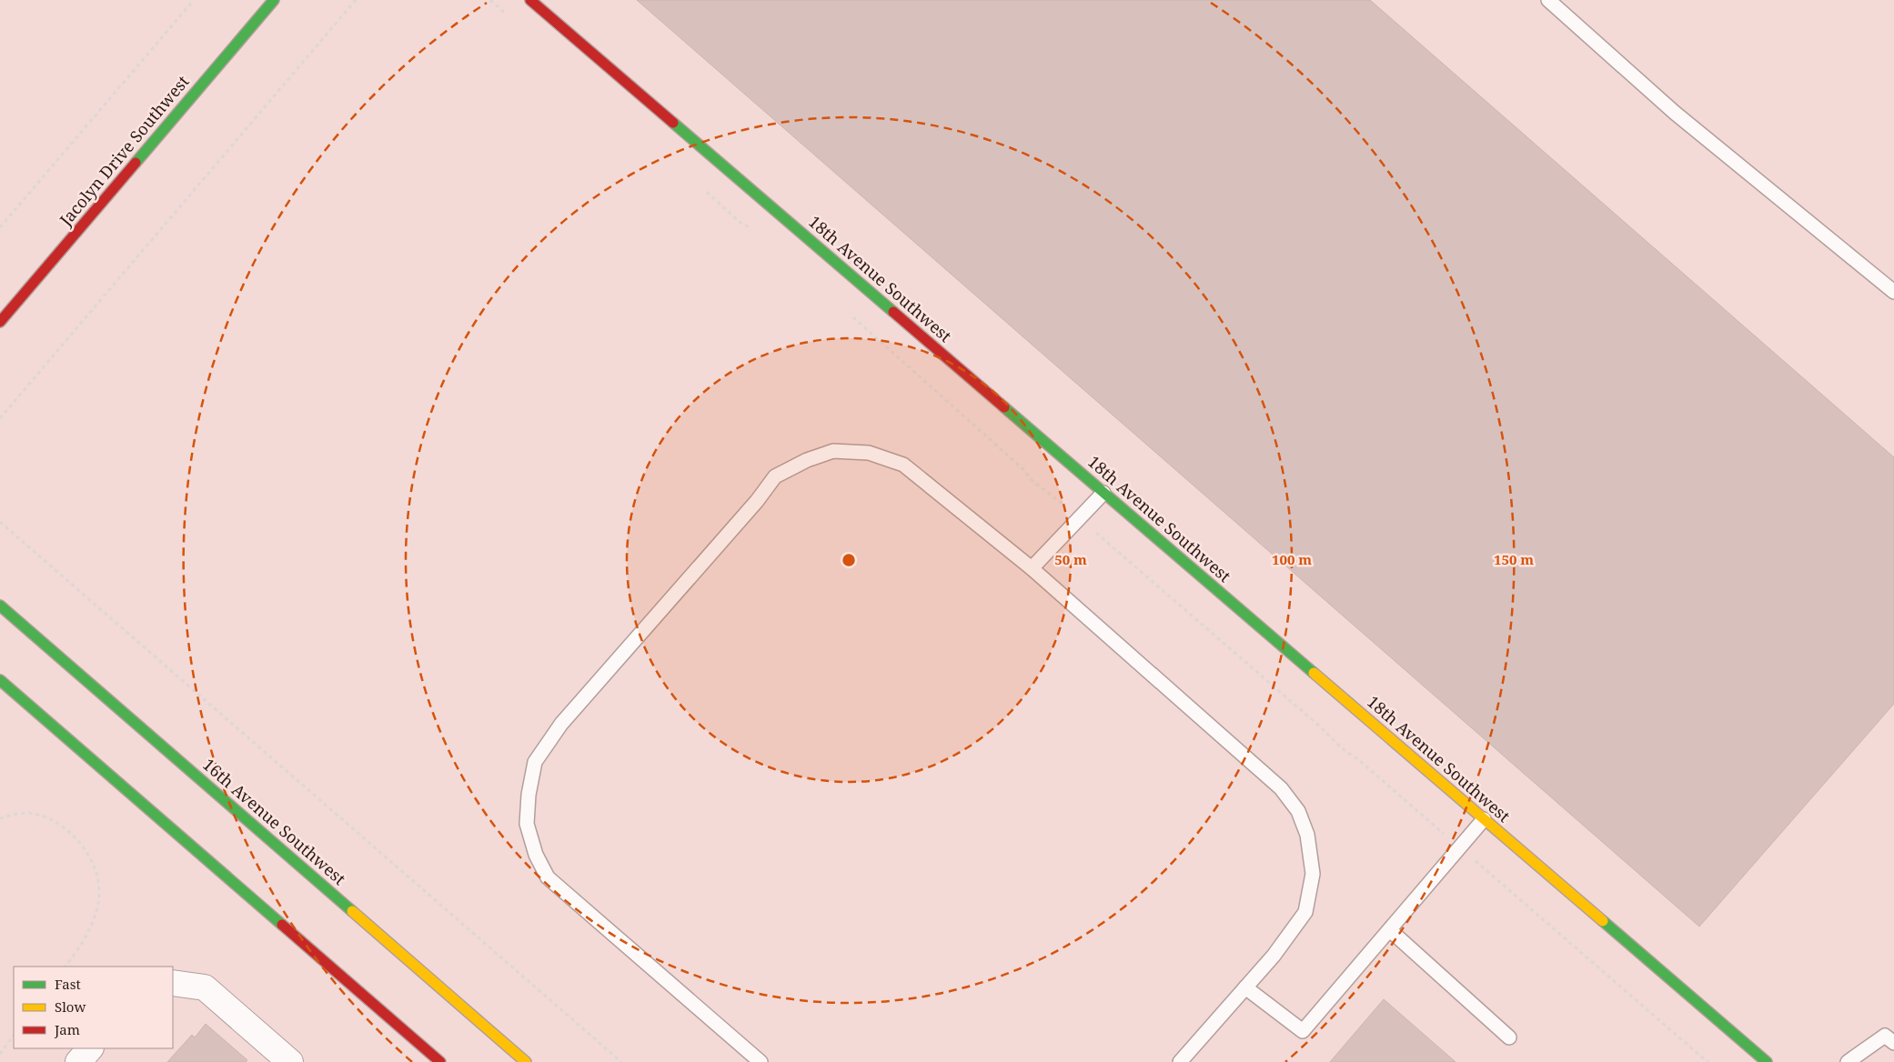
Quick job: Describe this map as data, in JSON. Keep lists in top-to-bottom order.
{
  "streets": {
    "street": ["Jacolyn Drive Southwest", "18th Avenue Southwest", "16th Avenue Southwest"]
  },
  "legend": ["Fast", "Slow", "Jam"],
  "rings": ["50 m", "100 m", "150 m"]
}
